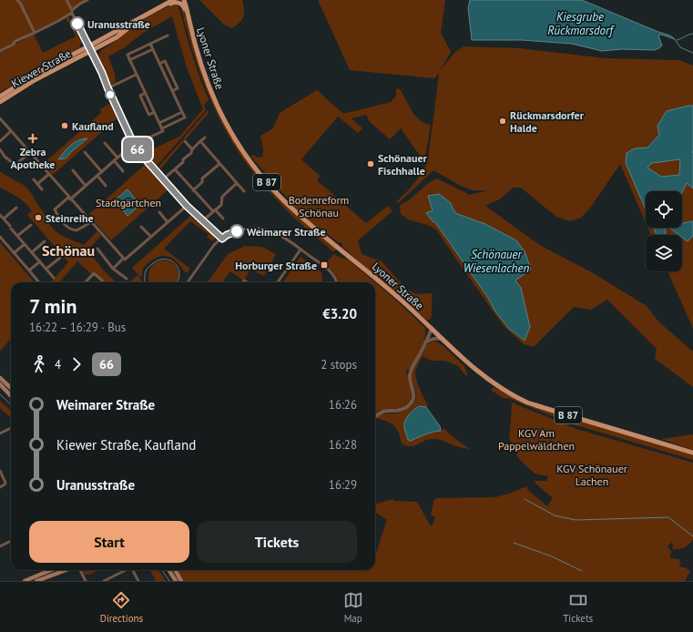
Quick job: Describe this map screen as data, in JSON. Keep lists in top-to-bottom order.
{
  "streets": {
    "main road": ["Lyoner Straße", "Kiewer Straße", "B 87"]
  },
  "crossings": [
    ["Lyoner Straße", "Kiewer Straße"],
    ["Lyoner Straße", "B 87"],
    ["Kiewer Straße", "B 87"]
  ],
  "districts": ["Schönau"],
  "water": ["Kiesgrube Rückmarsdorf", "Schönauer Wiesenlachen"],
  "parks": [
    "Bodenreform Schönau",
    "Stadtgärtchen",
    "KGV Am Pappelwäldchen",
    "KGV Schönauer Lachen"
  ],
  "places": {
    "other": [
      "Uranusstraße",
      "Rückmarsdorfer Halde",
      "Kaufland",
      "Schönauer Fischhalle",
      "Steinreihe",
      "Weimarer Straße"
    ],
    "health": ["Zebra Apotheke"],
    "transit": ["Horburger Straße"]
  },
  "lines": ["bus line 66"],
  "page": {
    "on_map": "66",
    "heading": ["7 min", "16:22 – 16:29 · Bus", "€3.20"],
    "legs": ["4", "66", "2 stops"],
    "list": [
      {
        "name": "Weimarer Straße",
        "value": "16:26"
      },
      {
        "name": "Kiewer Straße, Kaufland",
        "value": "16:28"
      },
      {
        "name": "Uranusstraße",
        "value": "16:29"
      }
    ],
    "buttons": ["Start", "Tickets"],
    "tabs": ["Directions", "Map", "Tickets"]
  }
}
